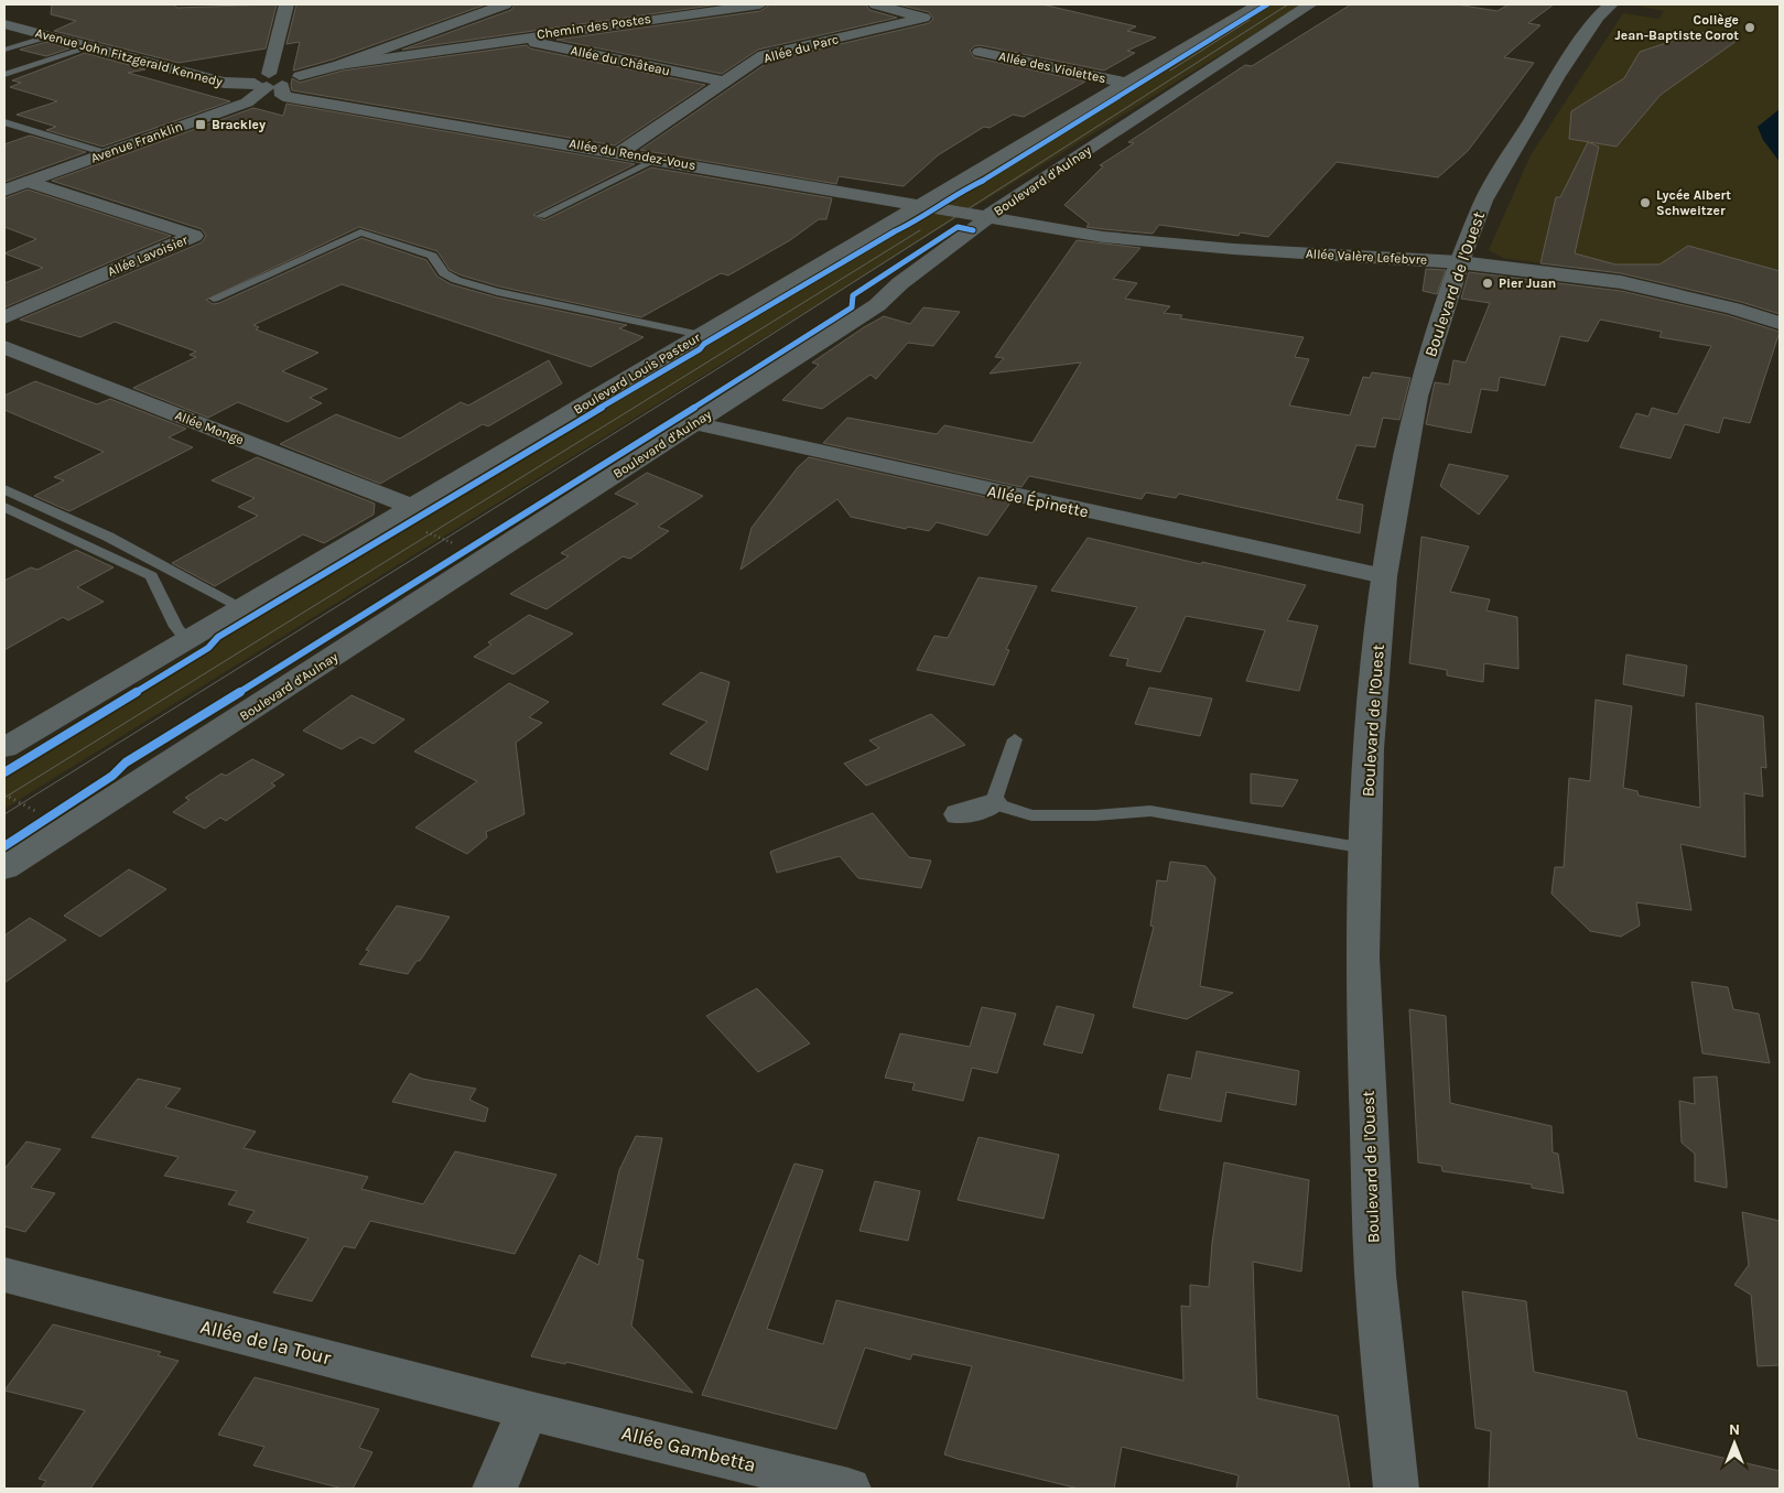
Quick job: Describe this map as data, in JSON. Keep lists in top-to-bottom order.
{
  "streets": {
    "street": [
      "Chemin des Postes",
      "Allée du Parc",
      "Avenue John Fitzgerald Kennedy",
      "Allée du Château",
      "Allée des Violettes",
      "Avenue Franklin",
      "Allée du Rendez-Vous",
      "Boulevard d'Aulnay",
      "Allée Lavoisier",
      "Allée Valère Lefebvre",
      "Boulevard de l'Ouest",
      "Boulevard Louis Pasteur",
      "Allée Monge",
      "Allée Épinette",
      "Allée de la Tour",
      "Allée Gambetta"
    ]
  },
  "crossings": [
    ["Chemin des Postes", "Allée du Château"],
    ["Chemin des Postes", "Avenue Franklin"],
    ["Allée du Parc", "Allée du Château"],
    ["Allée du Parc", "Allée du Rendez-Vous"],
    ["Avenue John Fitzgerald Kennedy", "Avenue Franklin"],
    ["Avenue John Fitzgerald Kennedy", "Allée du Rendez-Vous"],
    ["Allée des Violettes", "Boulevard Louis Pasteur"],
    ["Avenue Franklin", "Allée du Rendez-Vous"],
    ["Avenue Franklin", "Allée Lavoisier"],
    ["Allée du Rendez-Vous", "Boulevard d'Aulnay"],
    ["Allée du Rendez-Vous", "Allée Valère Lefebvre"],
    ["Allée du Rendez-Vous", "Boulevard Louis Pasteur"],
    ["Boulevard d'Aulnay", "Allée Valère Lefebvre"],
    ["Boulevard d'Aulnay", "Allée Épinette"],
    ["Allée Valère Lefebvre", "Boulevard de l'Ouest"],
    ["Boulevard de l'Ouest", "Allée Épinette"],
    ["Boulevard Louis Pasteur", "Allée Monge"],
    ["Allée de la Tour", "Allée Gambetta"]
  ],
  "places": {
    "other": ["Collège Jean-Baptiste Corot", "Lycée Albert Schweitzer", "Pier Juan"],
    "transit": ["Brackley"]
  },
  "north": "top"
}
